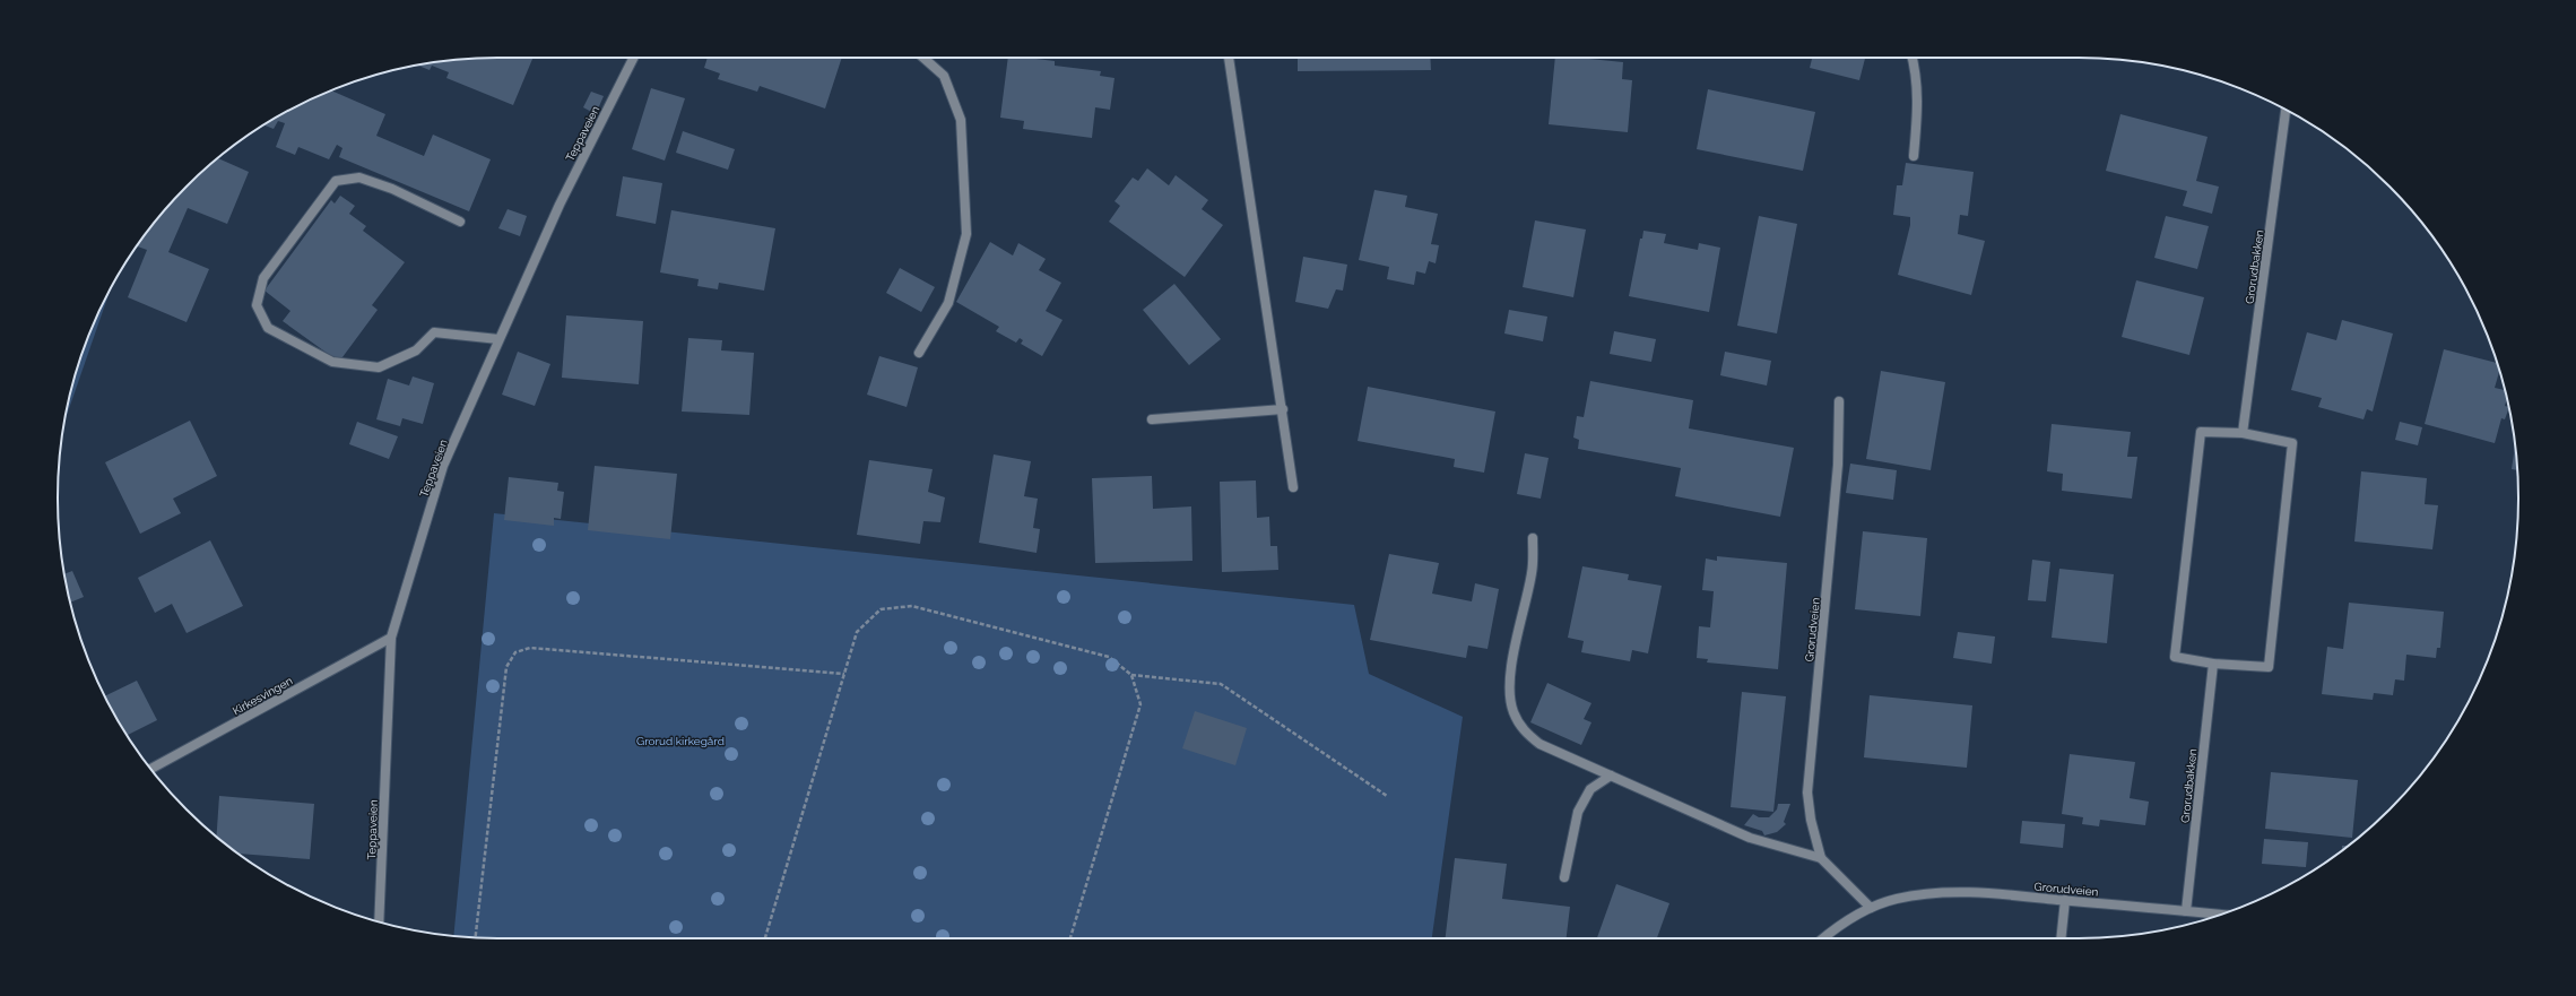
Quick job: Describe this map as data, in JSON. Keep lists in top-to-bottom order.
{
  "streets": {
    "street": [
      "Teppaveien",
      "Grorudbakken",
      "Grorudveien",
      "Kirkesvingen"
    ]
  },
  "crossings": [
    ["Teppaveien", "Kirkesvingen"],
    ["Grorudbakken", "Grorudveien"]
  ],
  "parks": ["Grorud kirkegård"]
}
